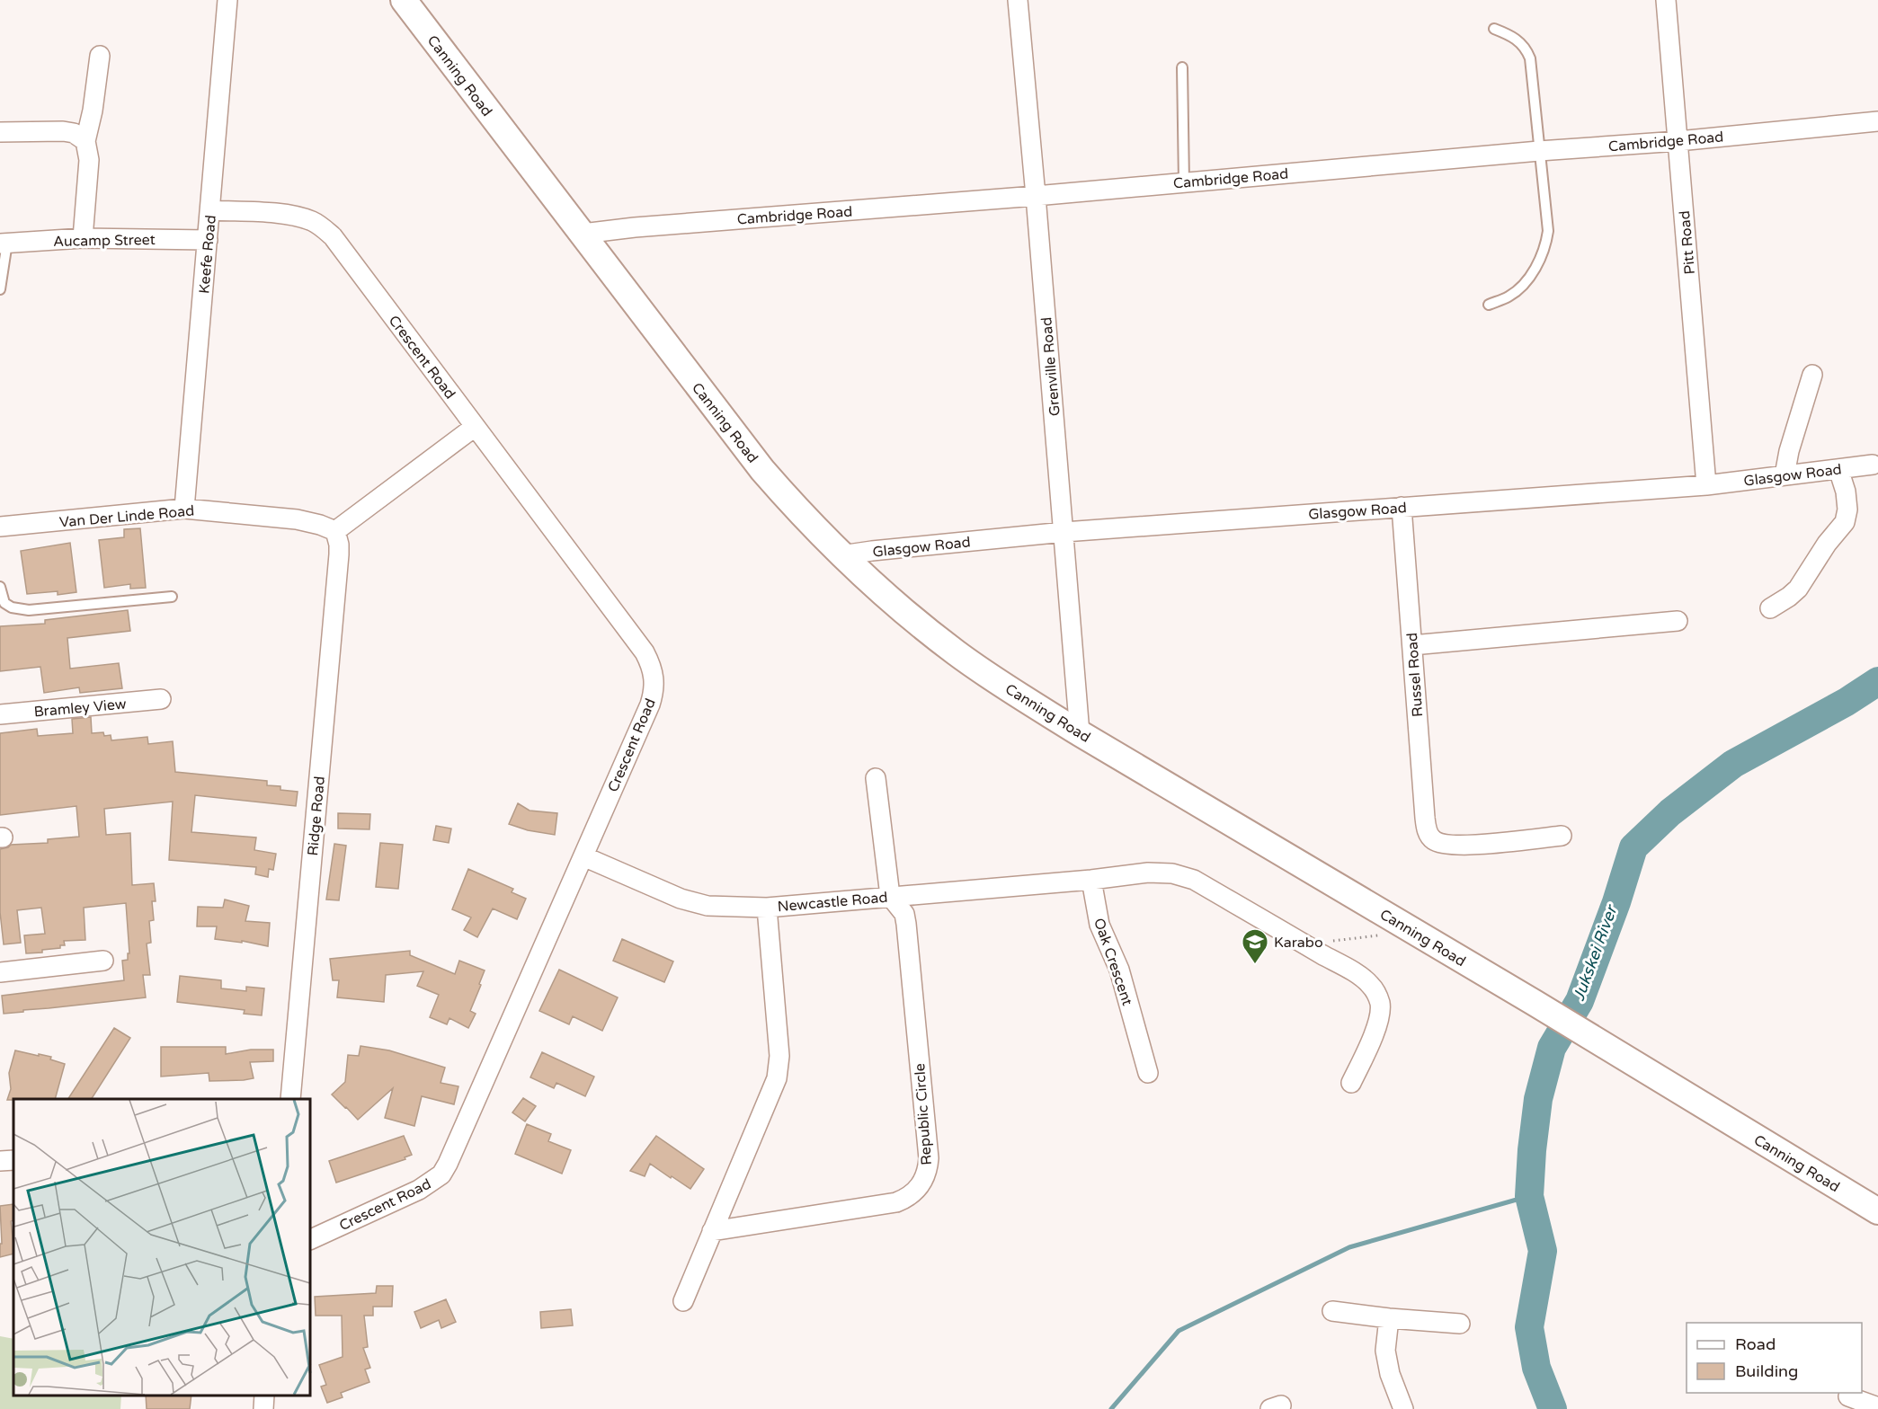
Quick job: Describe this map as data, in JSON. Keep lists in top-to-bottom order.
{
  "streets": {
    "main road": ["Canning Road"],
    "street": [
      "Cambridge Road",
      "Aucamp Street",
      "Pitt Road",
      "Keefe Road",
      "Crescent Road",
      "Grenville Road",
      "Glasgow Road",
      "Van Der Linde Road",
      "Russel Road",
      "Bramley View",
      "Ridge Road",
      "Newcastle Road",
      "Oak Crescent",
      "Republic Circle"
    ]
  },
  "crossings": [
    ["Canning Road", "Cambridge Road"],
    ["Canning Road", "Grenville Road"],
    ["Canning Road", "Glasgow Road"],
    ["Cambridge Road", "Pitt Road"],
    ["Cambridge Road", "Grenville Road"],
    ["Aucamp Street", "Keefe Road"],
    ["Pitt Road", "Glasgow Road"],
    ["Keefe Road", "Crescent Road"],
    ["Keefe Road", "Van Der Linde Road"],
    ["Crescent Road", "Newcastle Road"],
    ["Grenville Road", "Glasgow Road"],
    ["Glasgow Road", "Russel Road"],
    ["Van Der Linde Road", "Ridge Road"],
    ["Newcastle Road", "Oak Crescent"],
    ["Newcastle Road", "Republic Circle"]
  ],
  "water": ["Jukskei River"],
  "places": {
    "school or university": ["Karabo"]
  },
  "legend": ["Road", "Building"]
}
